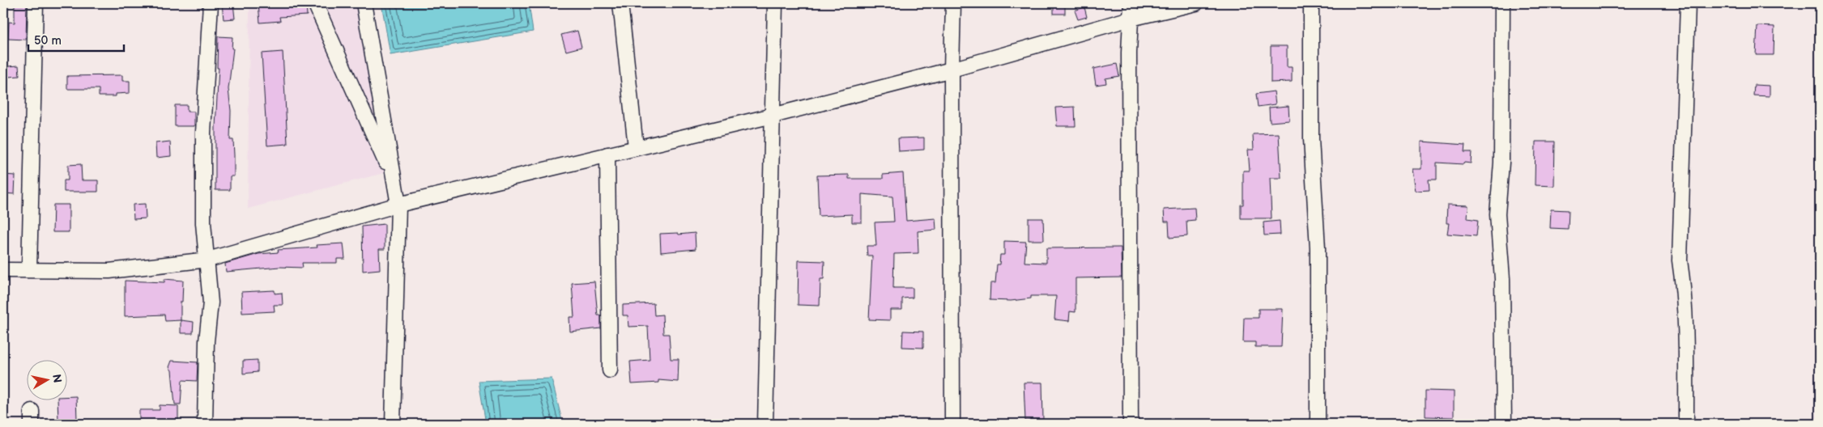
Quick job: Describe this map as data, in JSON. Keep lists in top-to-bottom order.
{
  "scale_bar": "50 m",
  "north": "right"
}
